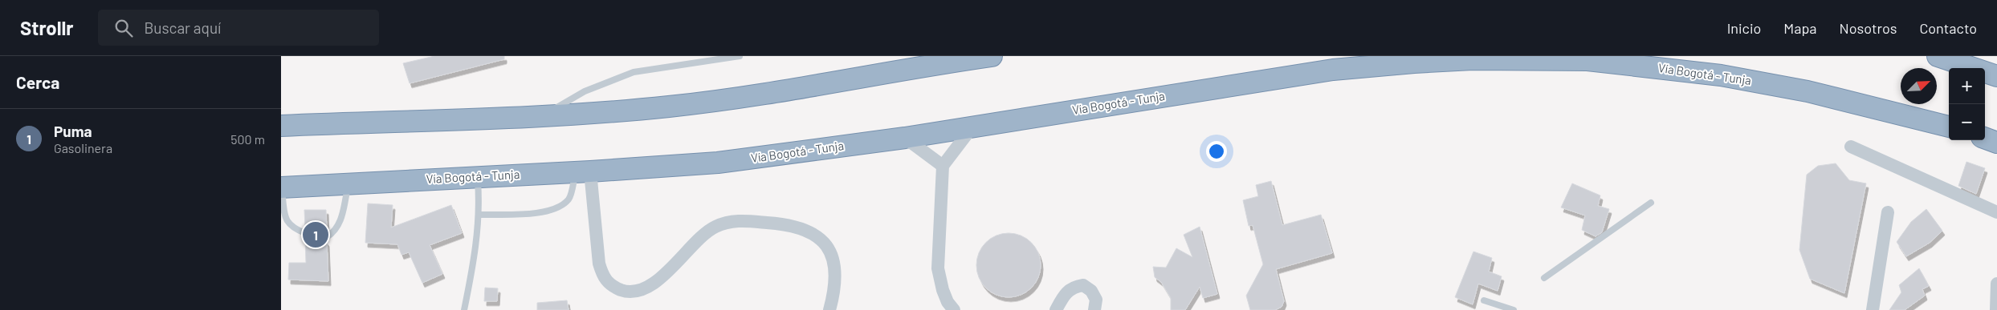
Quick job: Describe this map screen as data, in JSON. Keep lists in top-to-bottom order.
{
  "streets": {
    "highway": ["Vía Bogotá - Tunja"]
  },
  "north": "top right",
  "page": {
    "header": "Strollr",
    "search": "Buscar aquí",
    "nav": [
      "Inicio",
      "Mapa",
      "Nosotros",
      "Contacto"
    ],
    "heading": "Cerca",
    "map_buttons": ["+", "−"],
    "list": [
      {
        "mark": "1",
        "name": "Puma",
        "note": "Gasolinera",
        "value": "500 m"
      }
    ],
    "pins": "1"
  }
}
